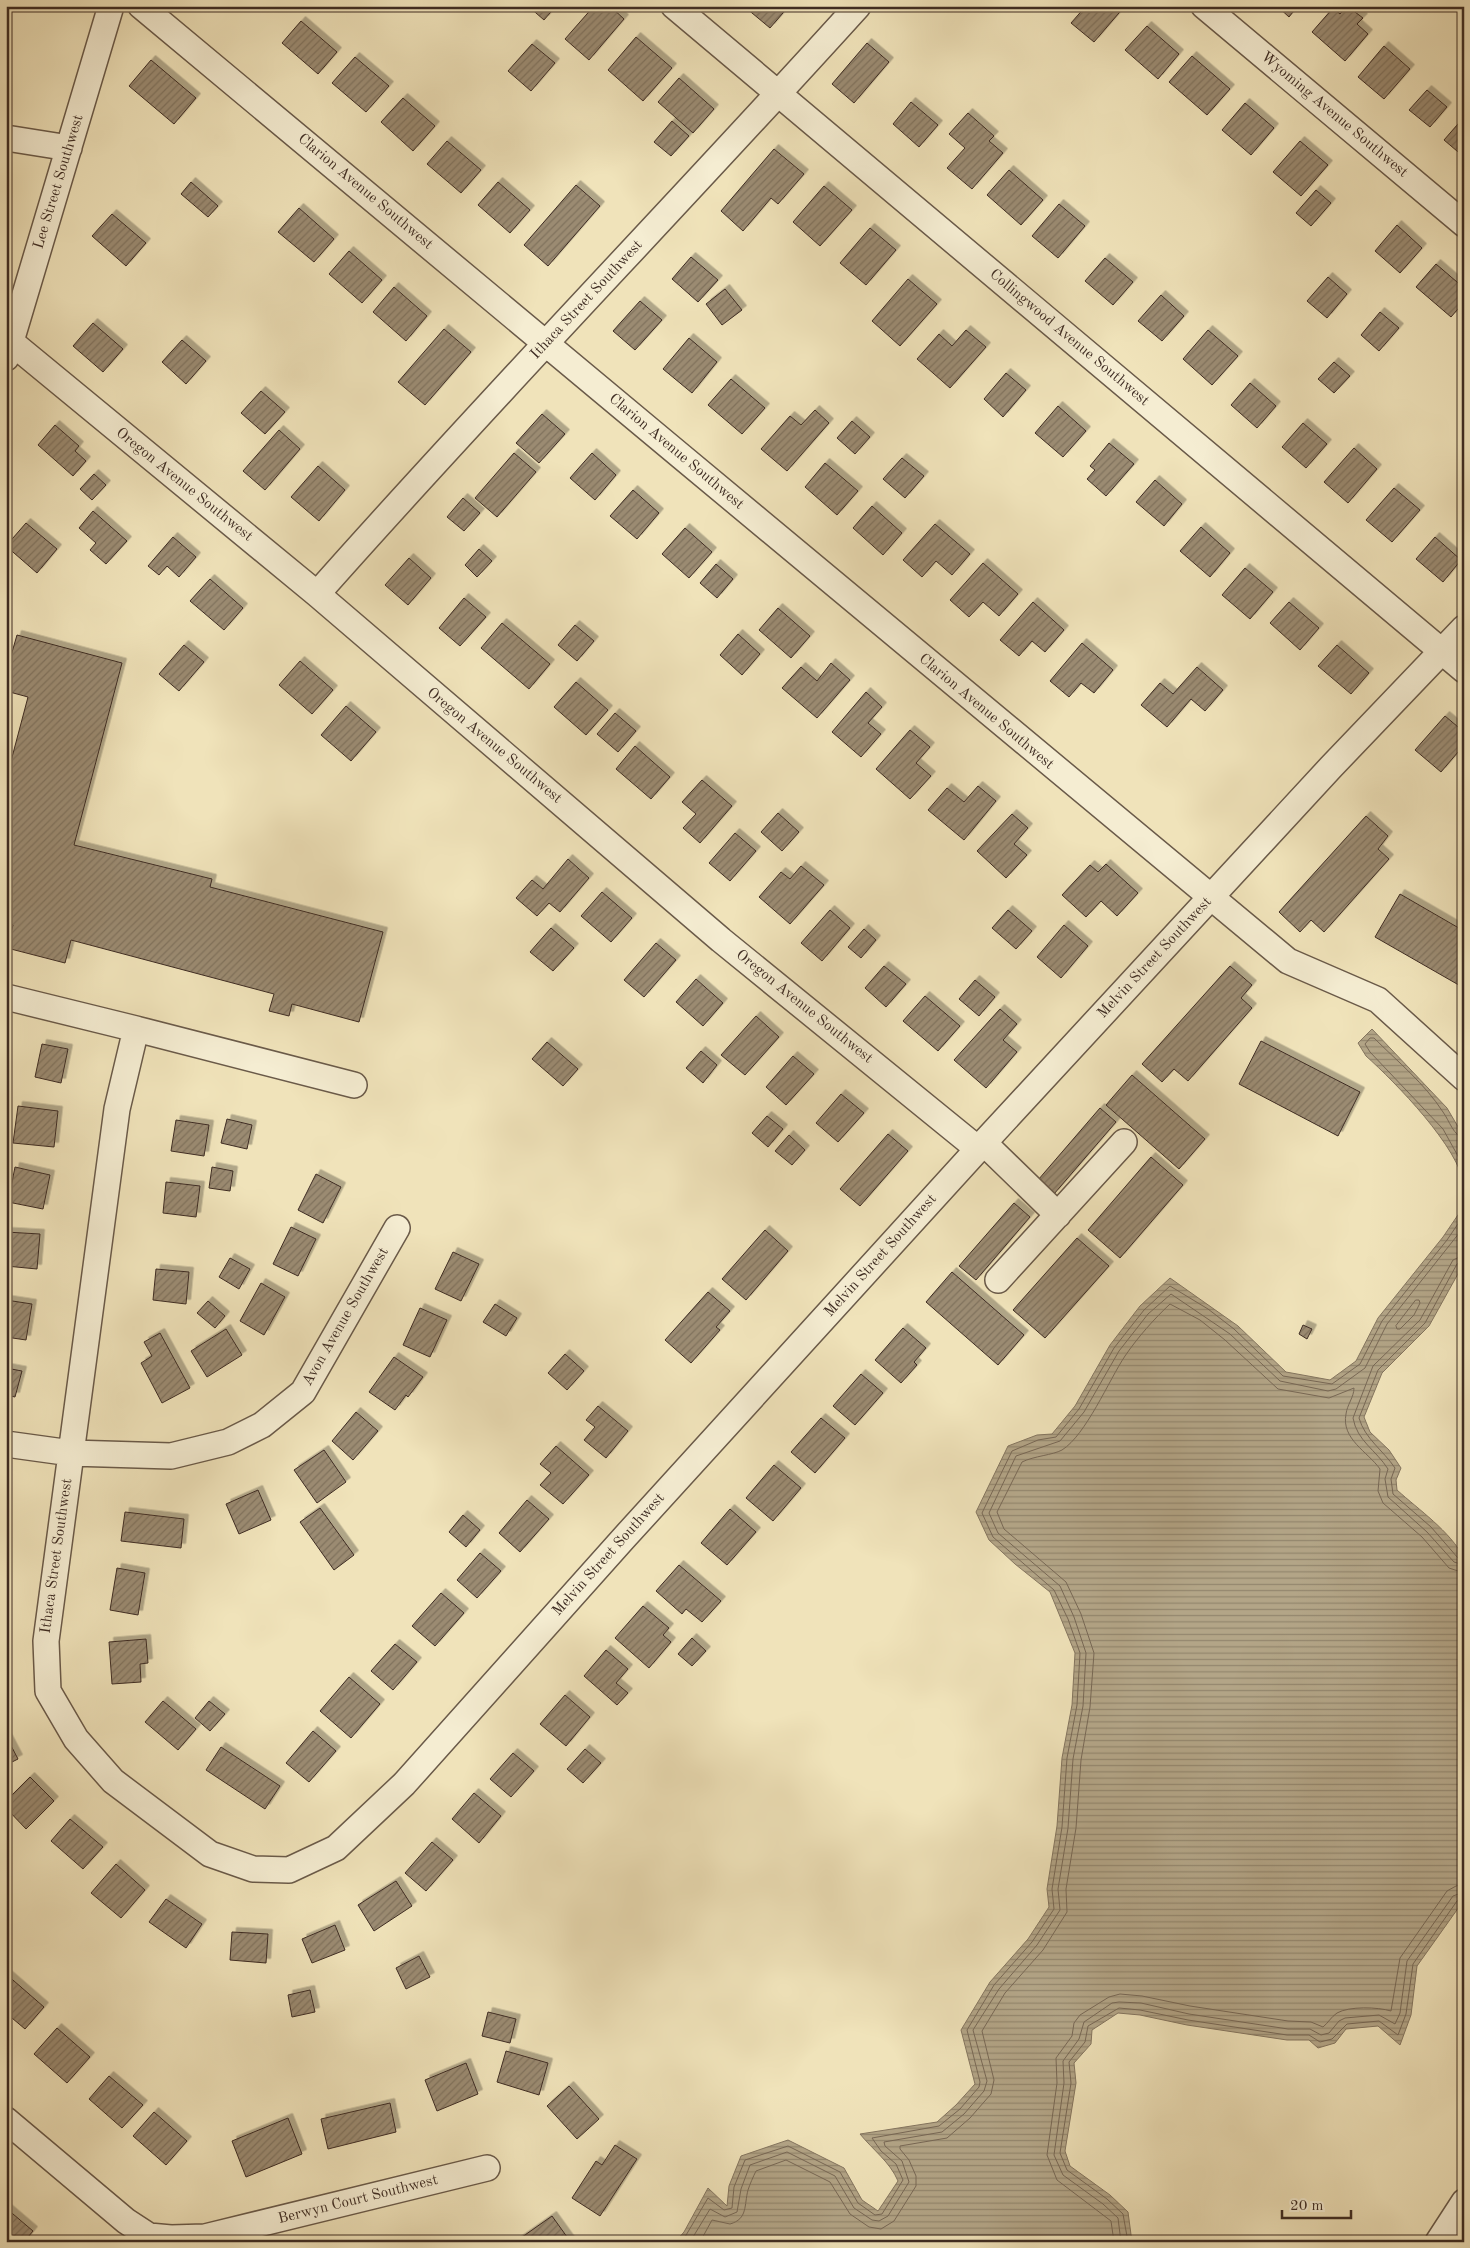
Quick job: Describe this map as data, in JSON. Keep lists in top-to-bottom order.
{
  "streets": {
    "street": [
      "Wyoming Avenue Southwest",
      "Lee Street Southwest",
      "Clarion Avenue Southwest",
      "Ithaca Street Southwest",
      "Collingwood Avenue Southwest",
      "Oregon Avenue Southwest",
      "Melvin Street Southwest",
      "Avon Avenue Southwest",
      "Berwyn Court Southwest"
    ]
  },
  "crossings": [
    ["Lee Street Southwest", "Oregon Avenue Southwest"],
    ["Clarion Avenue Southwest", "Ithaca Street Southwest"],
    ["Clarion Avenue Southwest", "Melvin Street Southwest"],
    ["Ithaca Street Southwest", "Collingwood Avenue Southwest"],
    ["Ithaca Street Southwest", "Oregon Avenue Southwest"],
    ["Ithaca Street Southwest", "Melvin Street Southwest"],
    ["Ithaca Street Southwest", "Avon Avenue Southwest"],
    ["Collingwood Avenue Southwest", "Melvin Street Southwest"],
    ["Oregon Avenue Southwest", "Melvin Street Southwest"]
  ],
  "scale_bar": "20 m"
}
